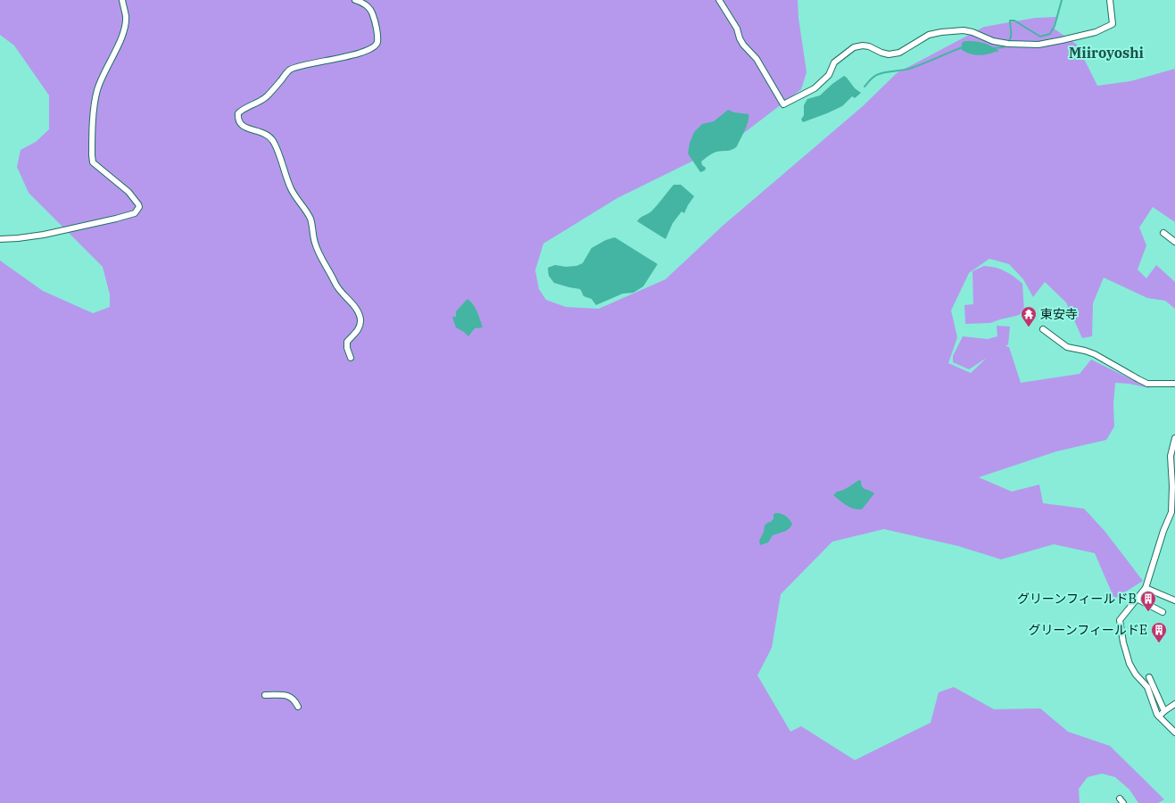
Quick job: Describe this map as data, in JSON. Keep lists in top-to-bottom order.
{
  "districts": ["Miiroyoshi"],
  "places": {
    "temple": ["東安寺"],
    "building": ["グリーンフィールドB", "グリーンフィールドE"]
  }
}
